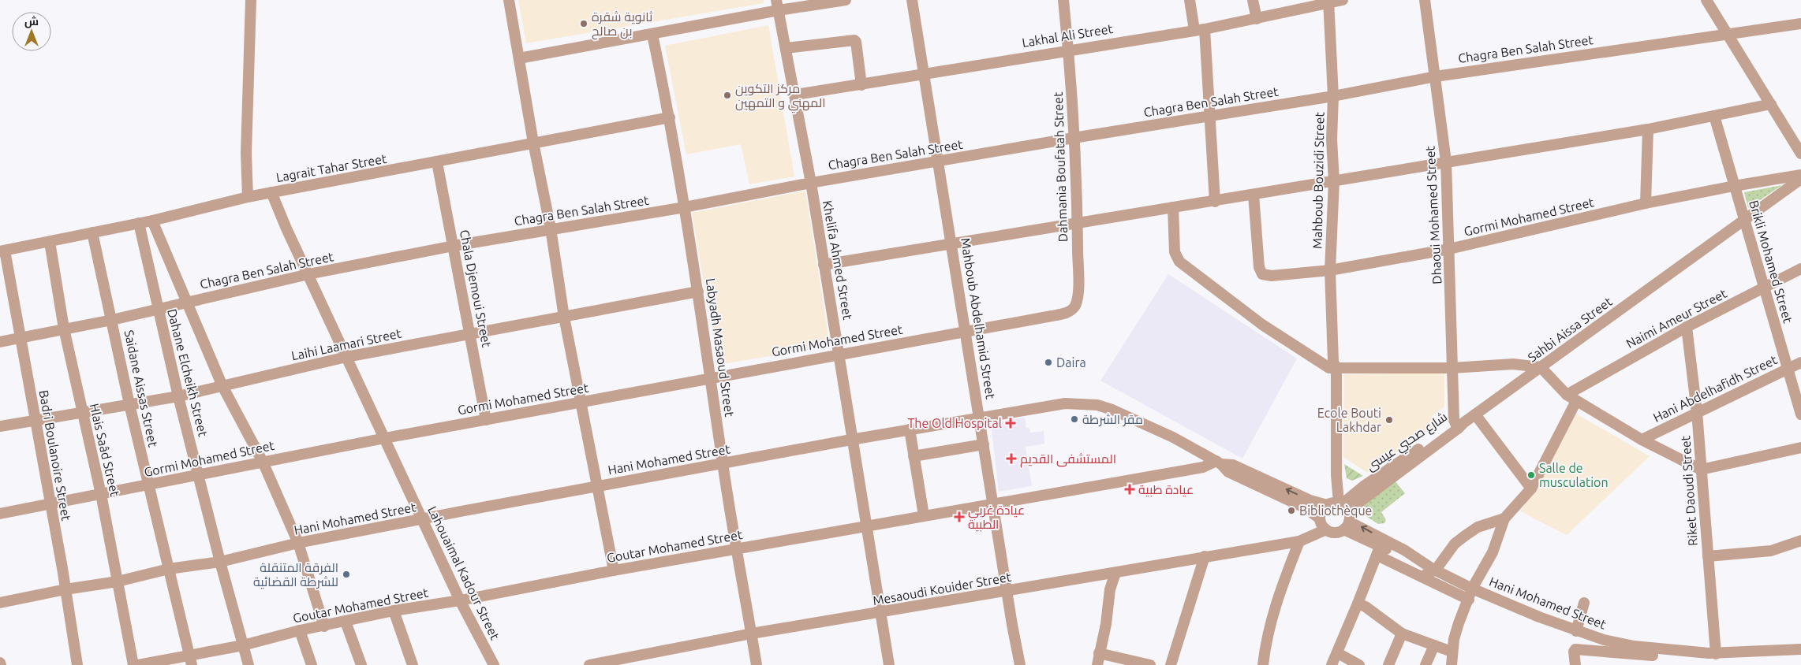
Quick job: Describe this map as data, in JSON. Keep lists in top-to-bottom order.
{
  "streets": {
    "street": [
      "Lakhal Ali Street",
      "Chagra Ben Salah Street",
      "Dahmania Boufatah Street",
      "Lagrait Tahar Street",
      "Mahboub Bouzidi Street",
      "Dhaoui Mohamed Street",
      "Gormi Mohamed Street",
      "Khelifa Ahmed Street",
      "Brikli Mohamed Street",
      "Chala Djemoui Street",
      "Mahboub Abdelhamid Street",
      "Naimi Ameur Street",
      "Sahbi Aissa Street",
      "Laihi Laamari Street",
      "Labyadh Masaoud Street",
      "Dahane Elcheikh Street",
      "Saidane Aissas Street",
      "Hani Abdelhafidh Street",
      "شارع صحبي عيسى",
      "Hlais Saâd Street",
      "Badri Boulanoire Street",
      "Hani Mohamed Street",
      "Riket Daoudi Street",
      "Goutar Mohamed Street",
      "Lahouaimal Kadour Street",
      "Mesaoudi Kouider Street"
    ]
  },
  "crossings": [
    ["Lakhal Ali Street", "Dahmania Boufatah Street"],
    ["Lakhal Ali Street", "Mahboub Bouzidi Street"],
    ["Lakhal Ali Street", "Khelifa Ahmed Street"],
    ["Lakhal Ali Street", "Mahboub Abdelhamid Street"],
    ["Chagra Ben Salah Street", "Dahmania Boufatah Street"],
    ["Chagra Ben Salah Street", "Mahboub Bouzidi Street"],
    ["Chagra Ben Salah Street", "Dhaoui Mohamed Street"],
    ["Chagra Ben Salah Street", "Khelifa Ahmed Street"],
    ["Chagra Ben Salah Street", "Chala Djemoui Street"],
    ["Chagra Ben Salah Street", "Mahboub Abdelhamid Street"],
    ["Chagra Ben Salah Street", "Labyadh Masaoud Street"],
    ["Chagra Ben Salah Street", "Dahane Elcheikh Street"],
    ["Chagra Ben Salah Street", "Saidane Aissas Street"],
    ["Chagra Ben Salah Street", "Hlais Saâd Street"],
    ["Chagra Ben Salah Street", "Badri Boulanoire Street"],
    ["Chagra Ben Salah Street", "Lahouaimal Kadour Street"],
    ["Dahmania Boufatah Street", "Gormi Mohamed Street"],
    ["Lagrait Tahar Street", "Chala Djemoui Street"],
    ["Lagrait Tahar Street", "Labyadh Masaoud Street"],
    ["Lagrait Tahar Street", "Dahane Elcheikh Street"],
    ["Lagrait Tahar Street", "Saidane Aissas Street"],
    ["Lagrait Tahar Street", "Hlais Saâd Street"],
    ["Lagrait Tahar Street", "Badri Boulanoire Street"],
    ["Lagrait Tahar Street", "Lahouaimal Kadour Street"],
    ["Mahboub Bouzidi Street", "Gormi Mohamed Street"],
    ["Dhaoui Mohamed Street", "Gormi Mohamed Street"],
    ["Dhaoui Mohamed Street", "Sahbi Aissa Street"],
    ["Dhaoui Mohamed Street", "شارع صحبي عيسى"],
    ["Gormi Mohamed Street", "Khelifa Ahmed Street"],
    ["Gormi Mohamed Street", "Brikli Mohamed Street"],
    ["Gormi Mohamed Street", "Chala Djemoui Street"],
    ["Gormi Mohamed Street", "Mahboub Abdelhamid Street"],
    ["Gormi Mohamed Street", "Labyadh Masaoud Street"],
    ["Gormi Mohamed Street", "Dahane Elcheikh Street"],
    ["Gormi Mohamed Street", "Saidane Aissas Street"],
    ["Gormi Mohamed Street", "Hlais Saâd Street"],
    ["Gormi Mohamed Street", "Badri Boulanoire Street"],
    ["Gormi Mohamed Street", "Lahouaimal Kadour Street"],
    ["Khelifa Ahmed Street", "Hani Mohamed Street"],
    ["Khelifa Ahmed Street", "Goutar Mohamed Street"],
    ["Khelifa Ahmed Street", "Mesaoudi Kouider Street"],
    ["Brikli Mohamed Street", "Naimi Ameur Street"],
    ["Brikli Mohamed Street", "Sahbi Aissa Street"],
    ["Brikli Mohamed Street", "Hani Abdelhafidh Street"],
    ["Chala Djemoui Street", "Laihi Laamari Street"],
    ["Mahboub Abdelhamid Street", "Hani Mohamed Street"],
    ["Mahboub Abdelhamid Street", "Goutar Mohamed Street"],
    ["Mahboub Abdelhamid Street", "Mesaoudi Kouider Street"],
    ["Naimi Ameur Street", "Riket Daoudi Street"],
    ["Sahbi Aissa Street", "شارع صحبي عيسى"],
    ["Sahbi Aissa Street", "Hani Mohamed Street"],
    ["Laihi Laamari Street", "Labyadh Masaoud Street"],
    ["Laihi Laamari Street", "Dahane Elcheikh Street"],
    ["Laihi Laamari Street", "Saidane Aissas Street"],
    ["Laihi Laamari Street", "Hlais Saâd Street"],
    ["Laihi Laamari Street", "Badri Boulanoire Street"],
    ["Laihi Laamari Street", "Lahouaimal Kadour Street"],
    ["Labyadh Masaoud Street", "Hani Mohamed Street"],
    ["Labyadh Masaoud Street", "Goutar Mohamed Street"],
    ["Labyadh Masaoud Street", "Mesaoudi Kouider Street"],
    ["Dahane Elcheikh Street", "Hani Mohamed Street"],
    ["Dahane Elcheikh Street", "Goutar Mohamed Street"],
    ["Saidane Aissas Street", "Hani Mohamed Street"],
    ["Saidane Aissas Street", "Goutar Mohamed Street"],
    ["Hani Abdelhafidh Street", "Riket Daoudi Street"],
    ["شارع صحبي عيسى", "Hani Mohamed Street"],
    ["Hlais Saâd Street", "Hani Mohamed Street"],
    ["Badri Boulanoire Street", "Hani Mohamed Street"],
    ["Hani Mohamed Street", "Riket Daoudi Street"],
    ["Hani Mohamed Street", "Goutar Mohamed Street"],
    ["Hani Mohamed Street", "Lahouaimal Kadour Street"],
    ["Goutar Mohamed Street", "Lahouaimal Kadour Street"]
  ],
  "places": {
    "other": [
      "ثانوية شقرة بن صالح",
      "مركز التكوين المهني و التمهين",
      "Daira",
      "مقر الشرطة",
      "Ecole Bouti Lakhdar",
      "Salle de musculation",
      "Bibliothèque",
      "الفرقة المتنقلة للشرطة القضائية"
    ],
    "health": [
      "The Old Hospital",
      "المستشفى القديم",
      "عيادة طبية",
      "عيادة غربي الطبية"
    ]
  },
  "north": "top"
}
